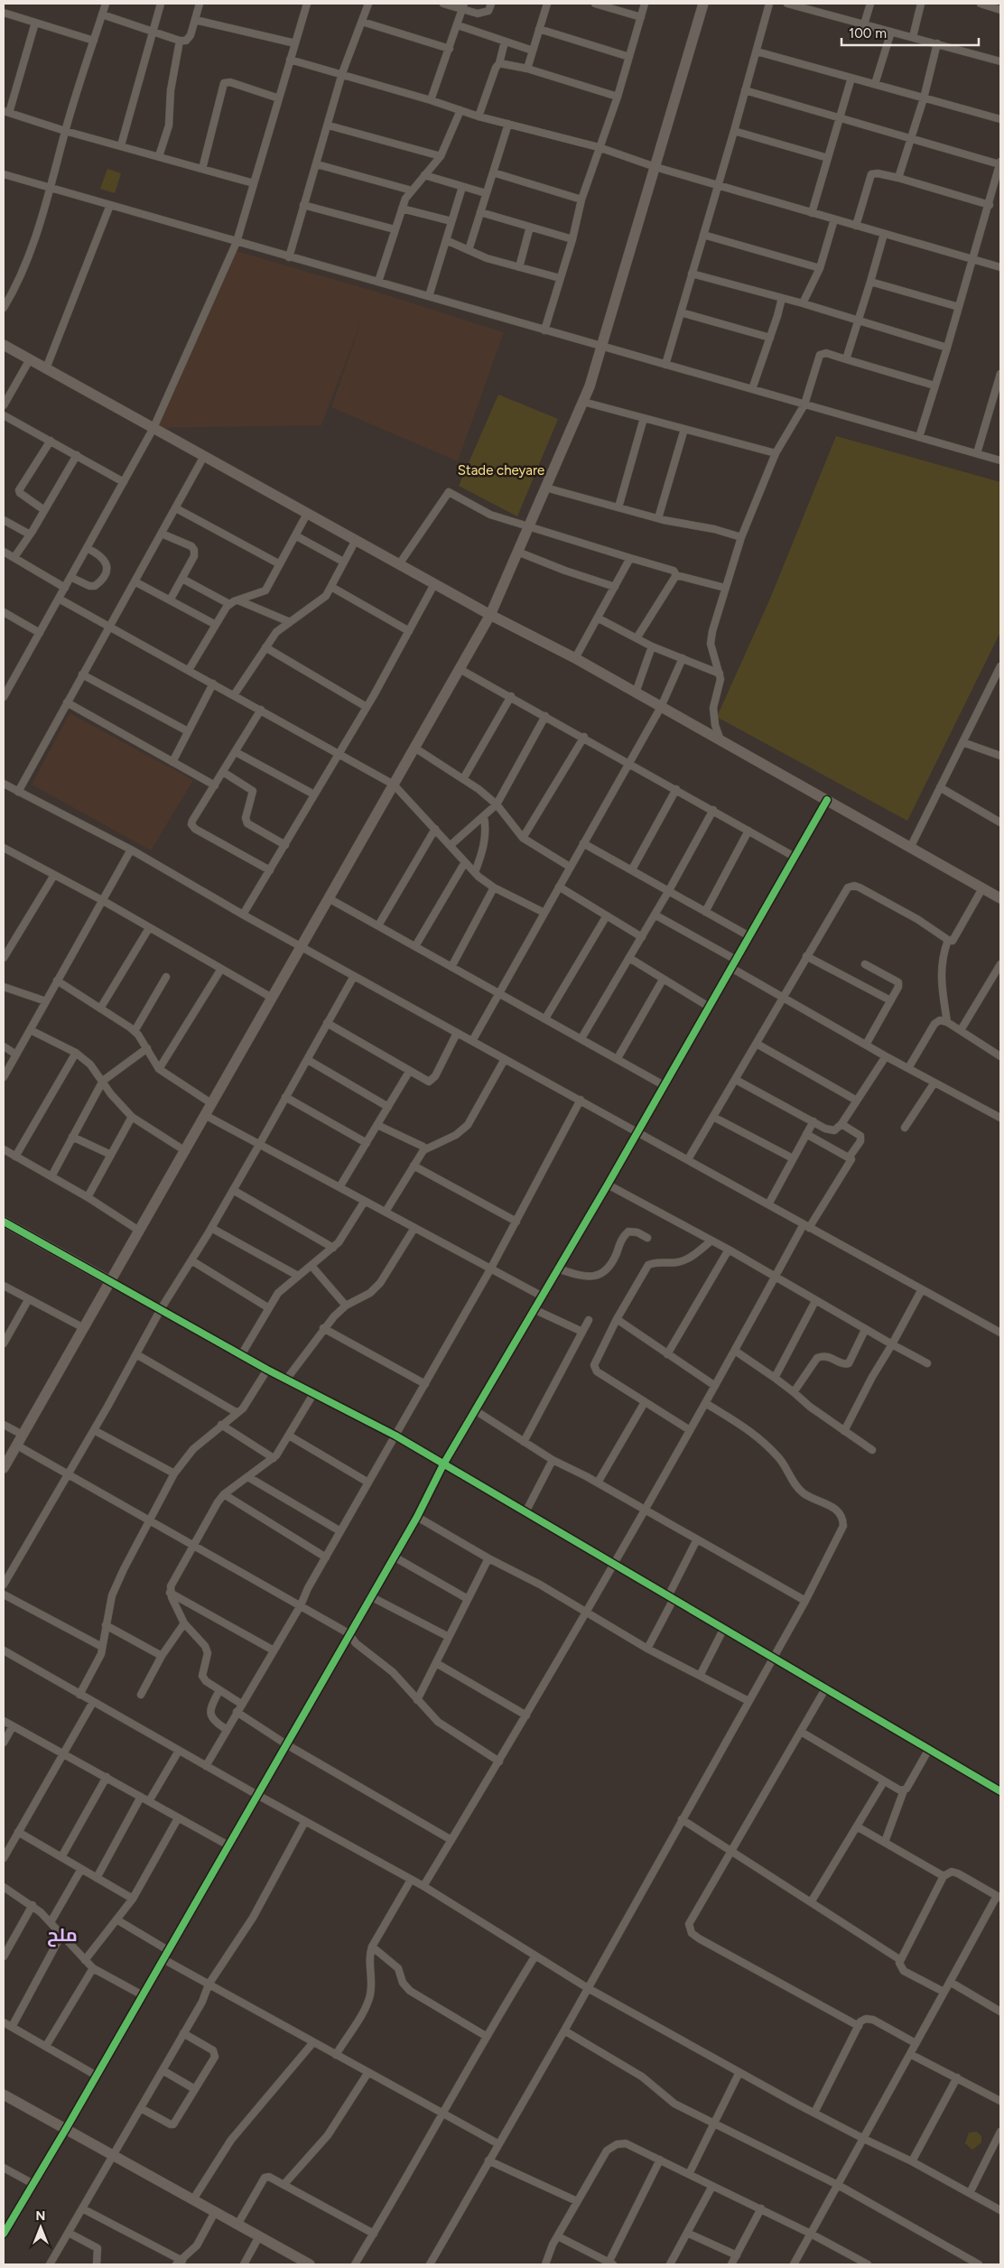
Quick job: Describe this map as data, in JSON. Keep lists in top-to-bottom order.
{
  "districts": ["ملح"],
  "parks": ["Stade cheyare"],
  "scale_bar": "100 m",
  "north": "top"
}
